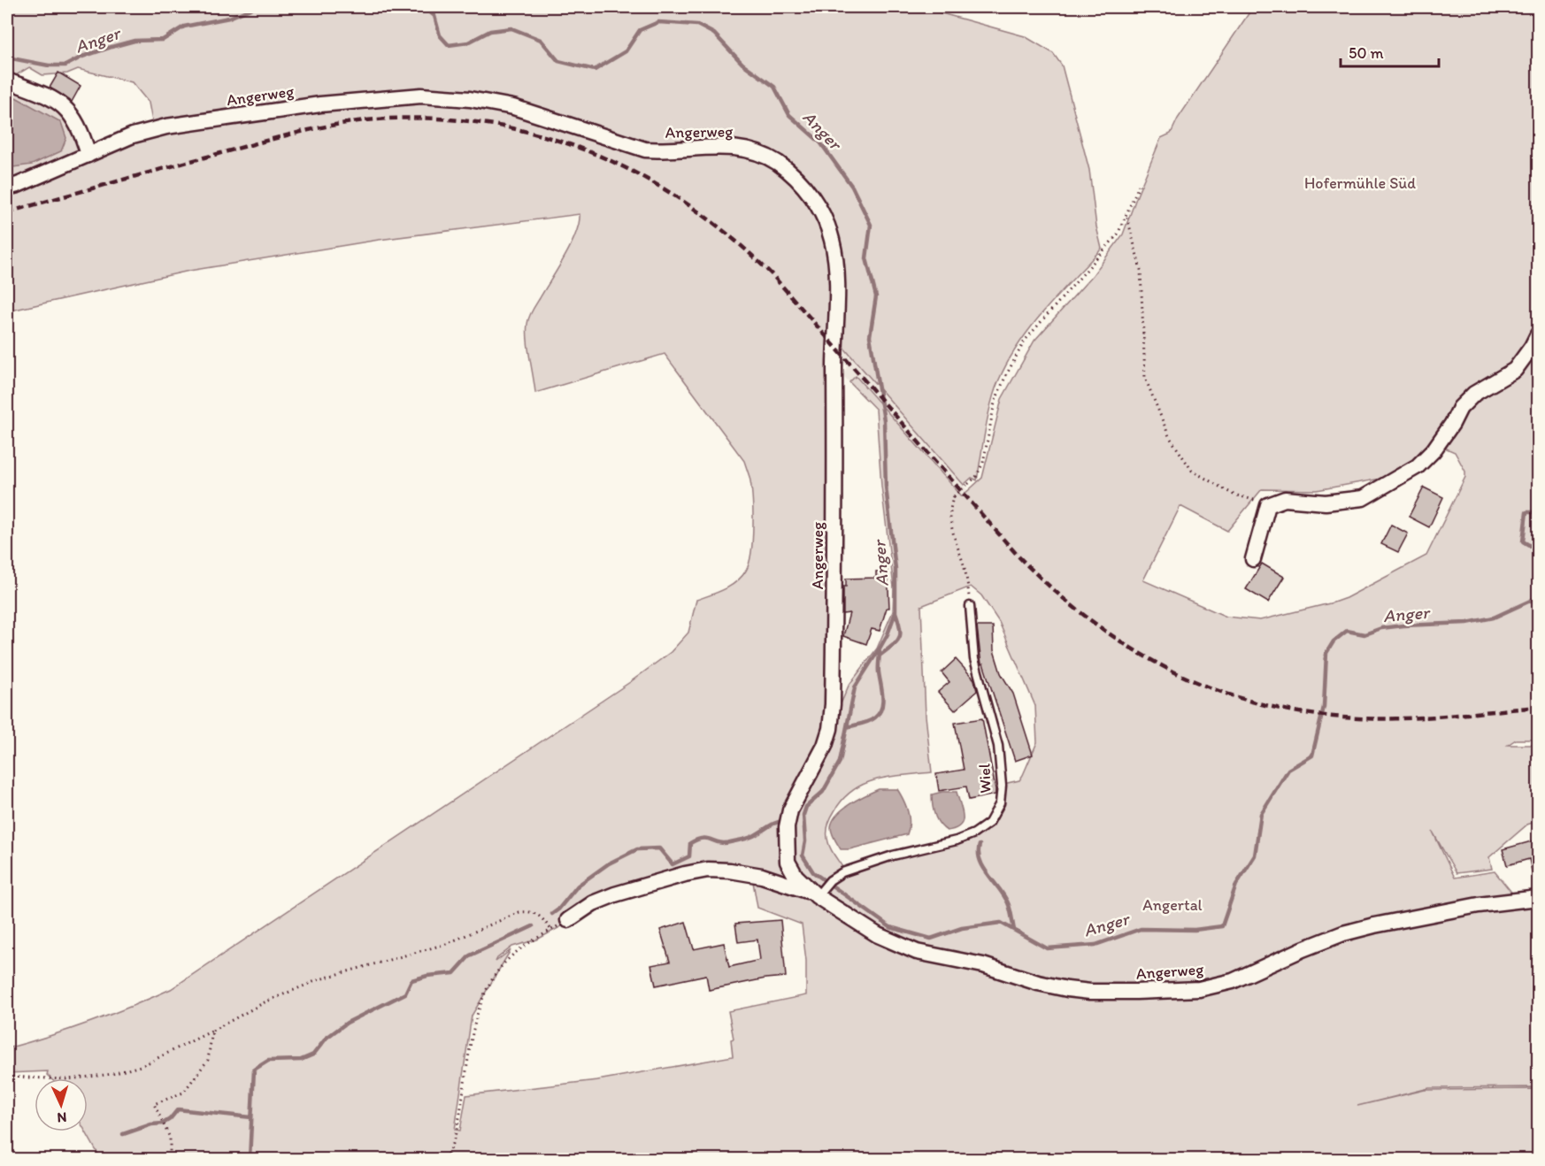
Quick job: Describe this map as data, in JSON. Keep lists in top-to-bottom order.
{
  "streets": {
    "street": ["Angerweg"],
    "lane": ["Wiel"]
  },
  "crossings": [
    ["Angerweg", "Wiel"]
  ],
  "water": ["Anger"],
  "parks": ["Hofermühle Süd", "Angertal"],
  "scale_bar": "50 m",
  "north": "bottom"
}
